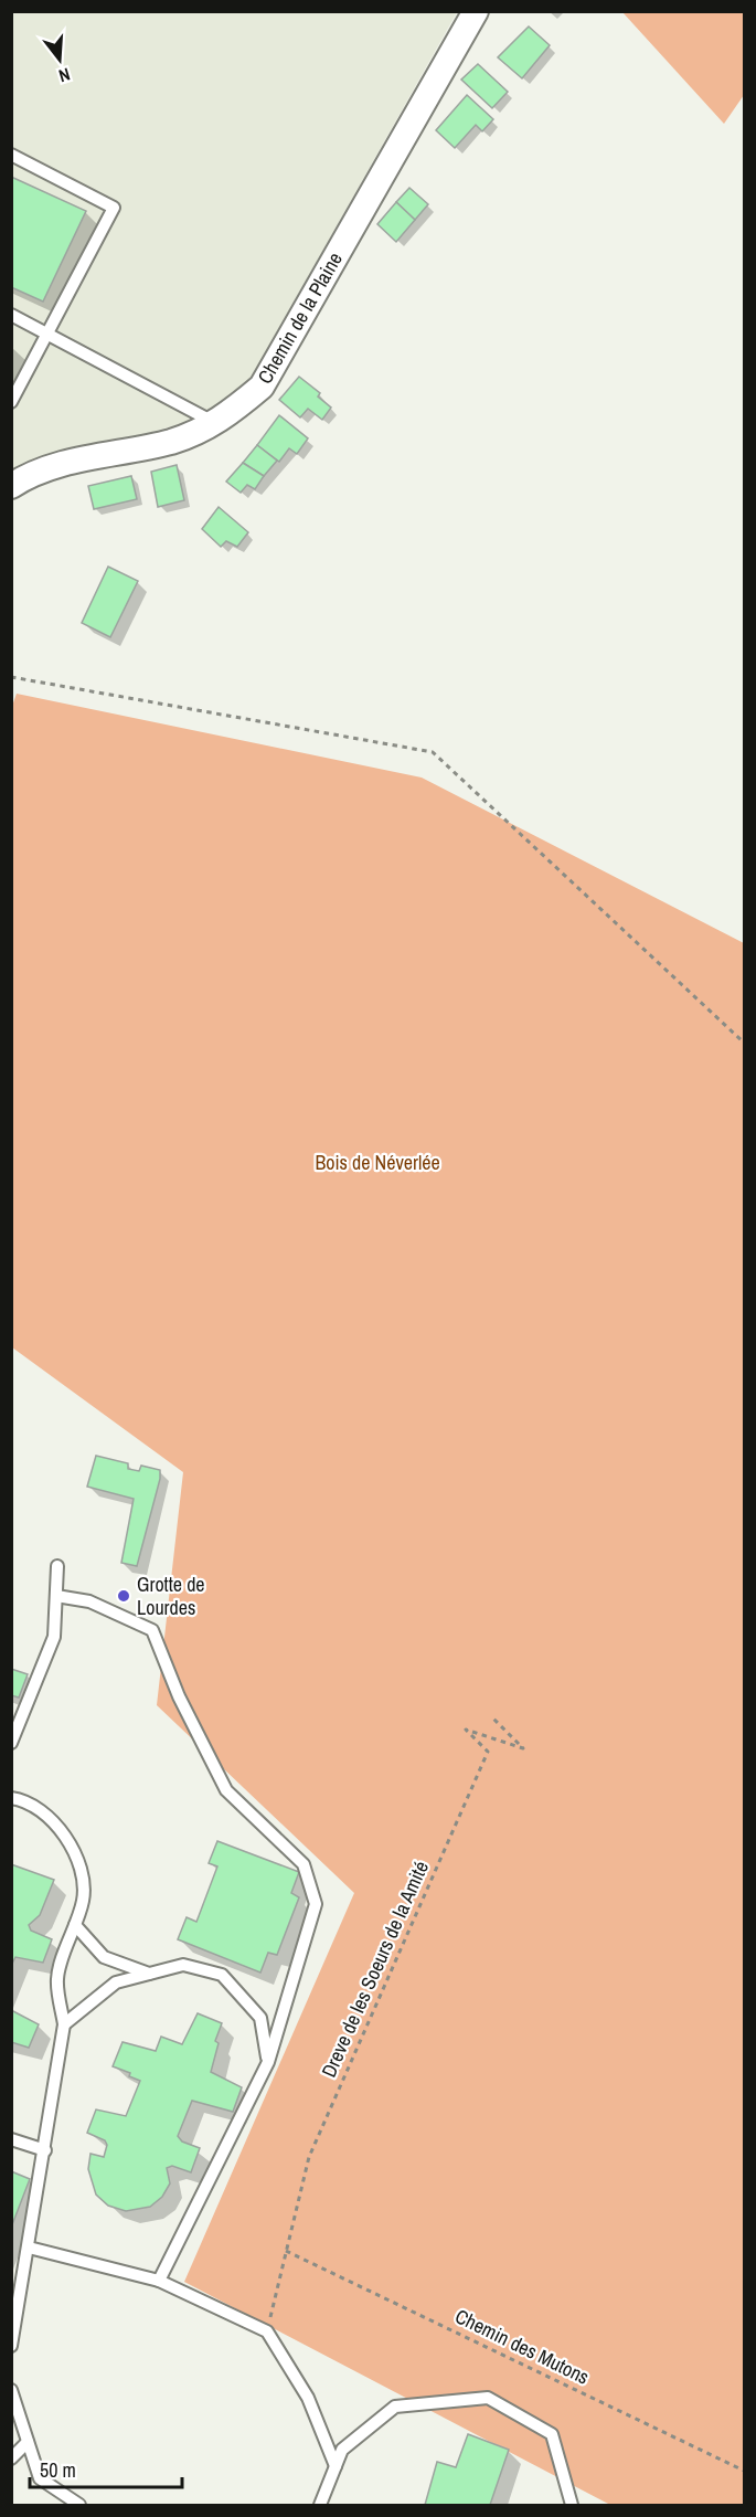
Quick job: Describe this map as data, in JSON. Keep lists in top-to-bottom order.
{
  "streets": {
    "street": ["Chemin de la Plaine"],
    "path": ["Dreve de les Soeurs de la Amité", "Chemin des Mutons"]
  },
  "crossings": [
    ["Dreve de les Soeurs de la Amité", "Chemin des Mutons"]
  ],
  "parks": ["Bois de Néverlée"],
  "places": ["Grotte de Lourdes"],
  "scale_bar": "50 m",
  "north": "bottom"
}
